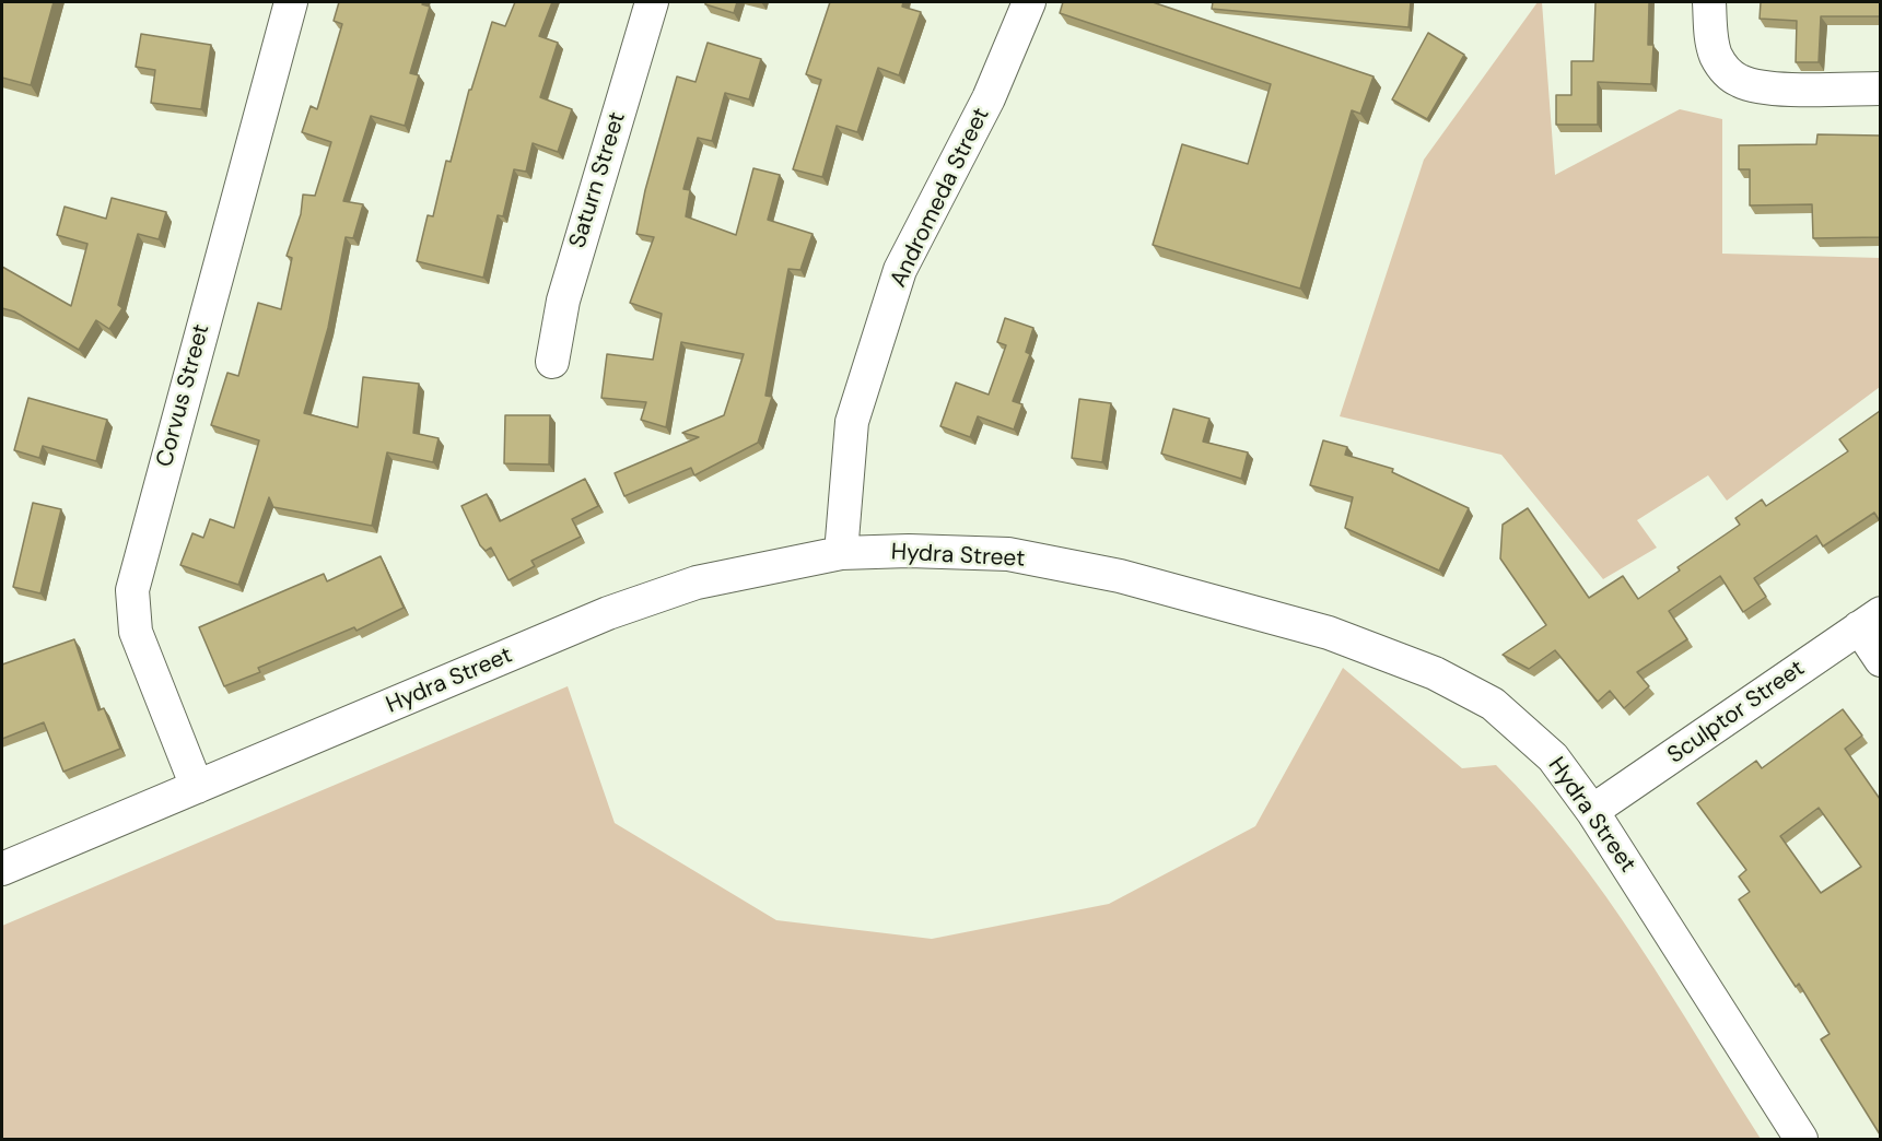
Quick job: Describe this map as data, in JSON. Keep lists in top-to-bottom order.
{
  "streets": {
    "street": [
      "Saturn Street",
      "Andromeda Street",
      "Corvus Street",
      "Hydra Street",
      "Sculptor Street"
    ]
  },
  "crossings": [
    ["Andromeda Street", "Hydra Street"],
    ["Corvus Street", "Hydra Street"],
    ["Hydra Street", "Sculptor Street"]
  ]
}
